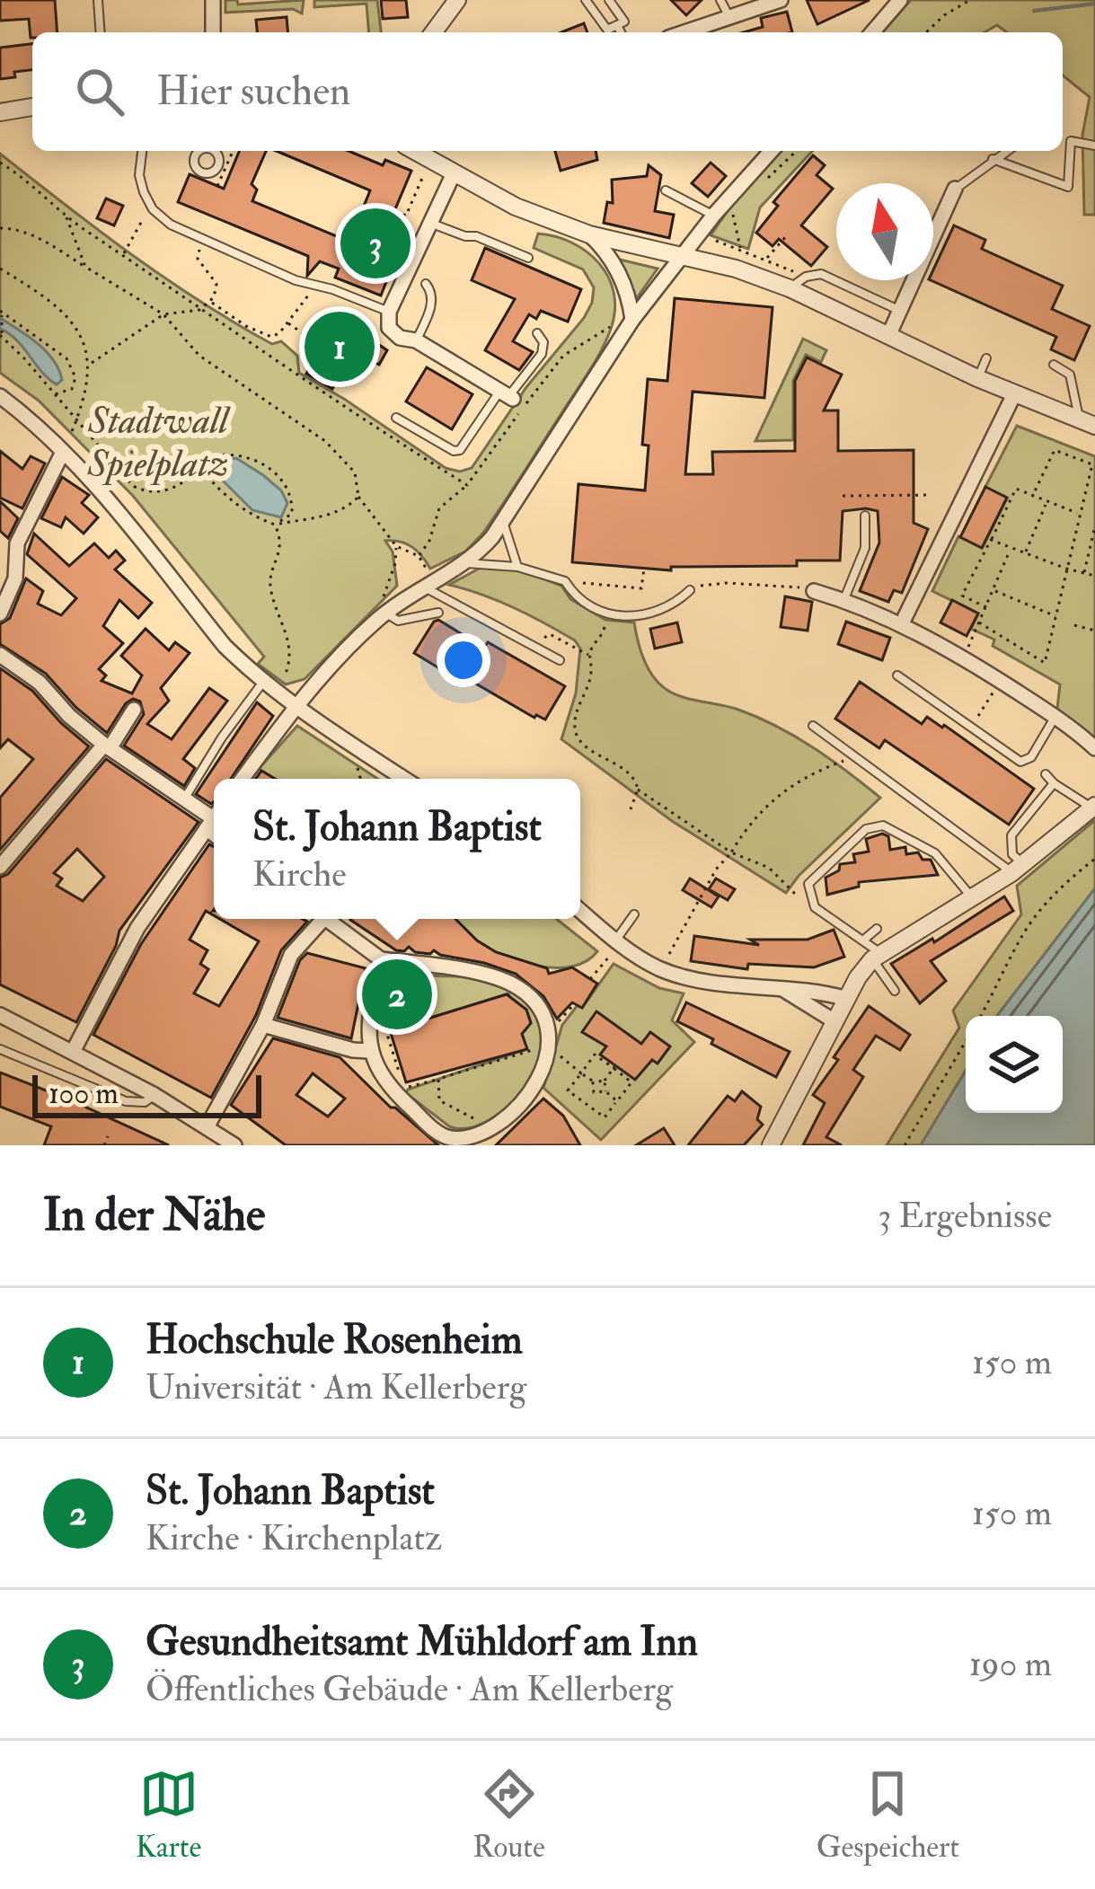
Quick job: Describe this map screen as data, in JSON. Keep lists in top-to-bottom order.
{
  "parks": ["Stadtwall Spielplatz"],
  "scale_bar": "100 m",
  "north": "top",
  "page": {
    "search": "Hier suchen",
    "pins": ["3", "1", "2"],
    "popup": ["St. Johann Baptist", "Kirche"],
    "scale": "100 m",
    "heading": ["In der Nähe", "3 Ergebnisse"],
    "list": [
      {
        "mark": "1",
        "name": "Hochschule Rosenheim",
        "note": "Universität · Am Kellerberg",
        "value": "150 m"
      },
      {
        "mark": "2",
        "name": "St. Johann Baptist",
        "note": "Kirche · Kirchenplatz",
        "value": "150 m"
      },
      {
        "mark": "3",
        "name": "Gesundheitsamt Mühldorf am Inn",
        "note": "Öffentliches Gebäude · Am Kellerberg",
        "value": "190 m"
      }
    ],
    "nav": ["Karte", "Route", "Gespeichert"]
  }
}
